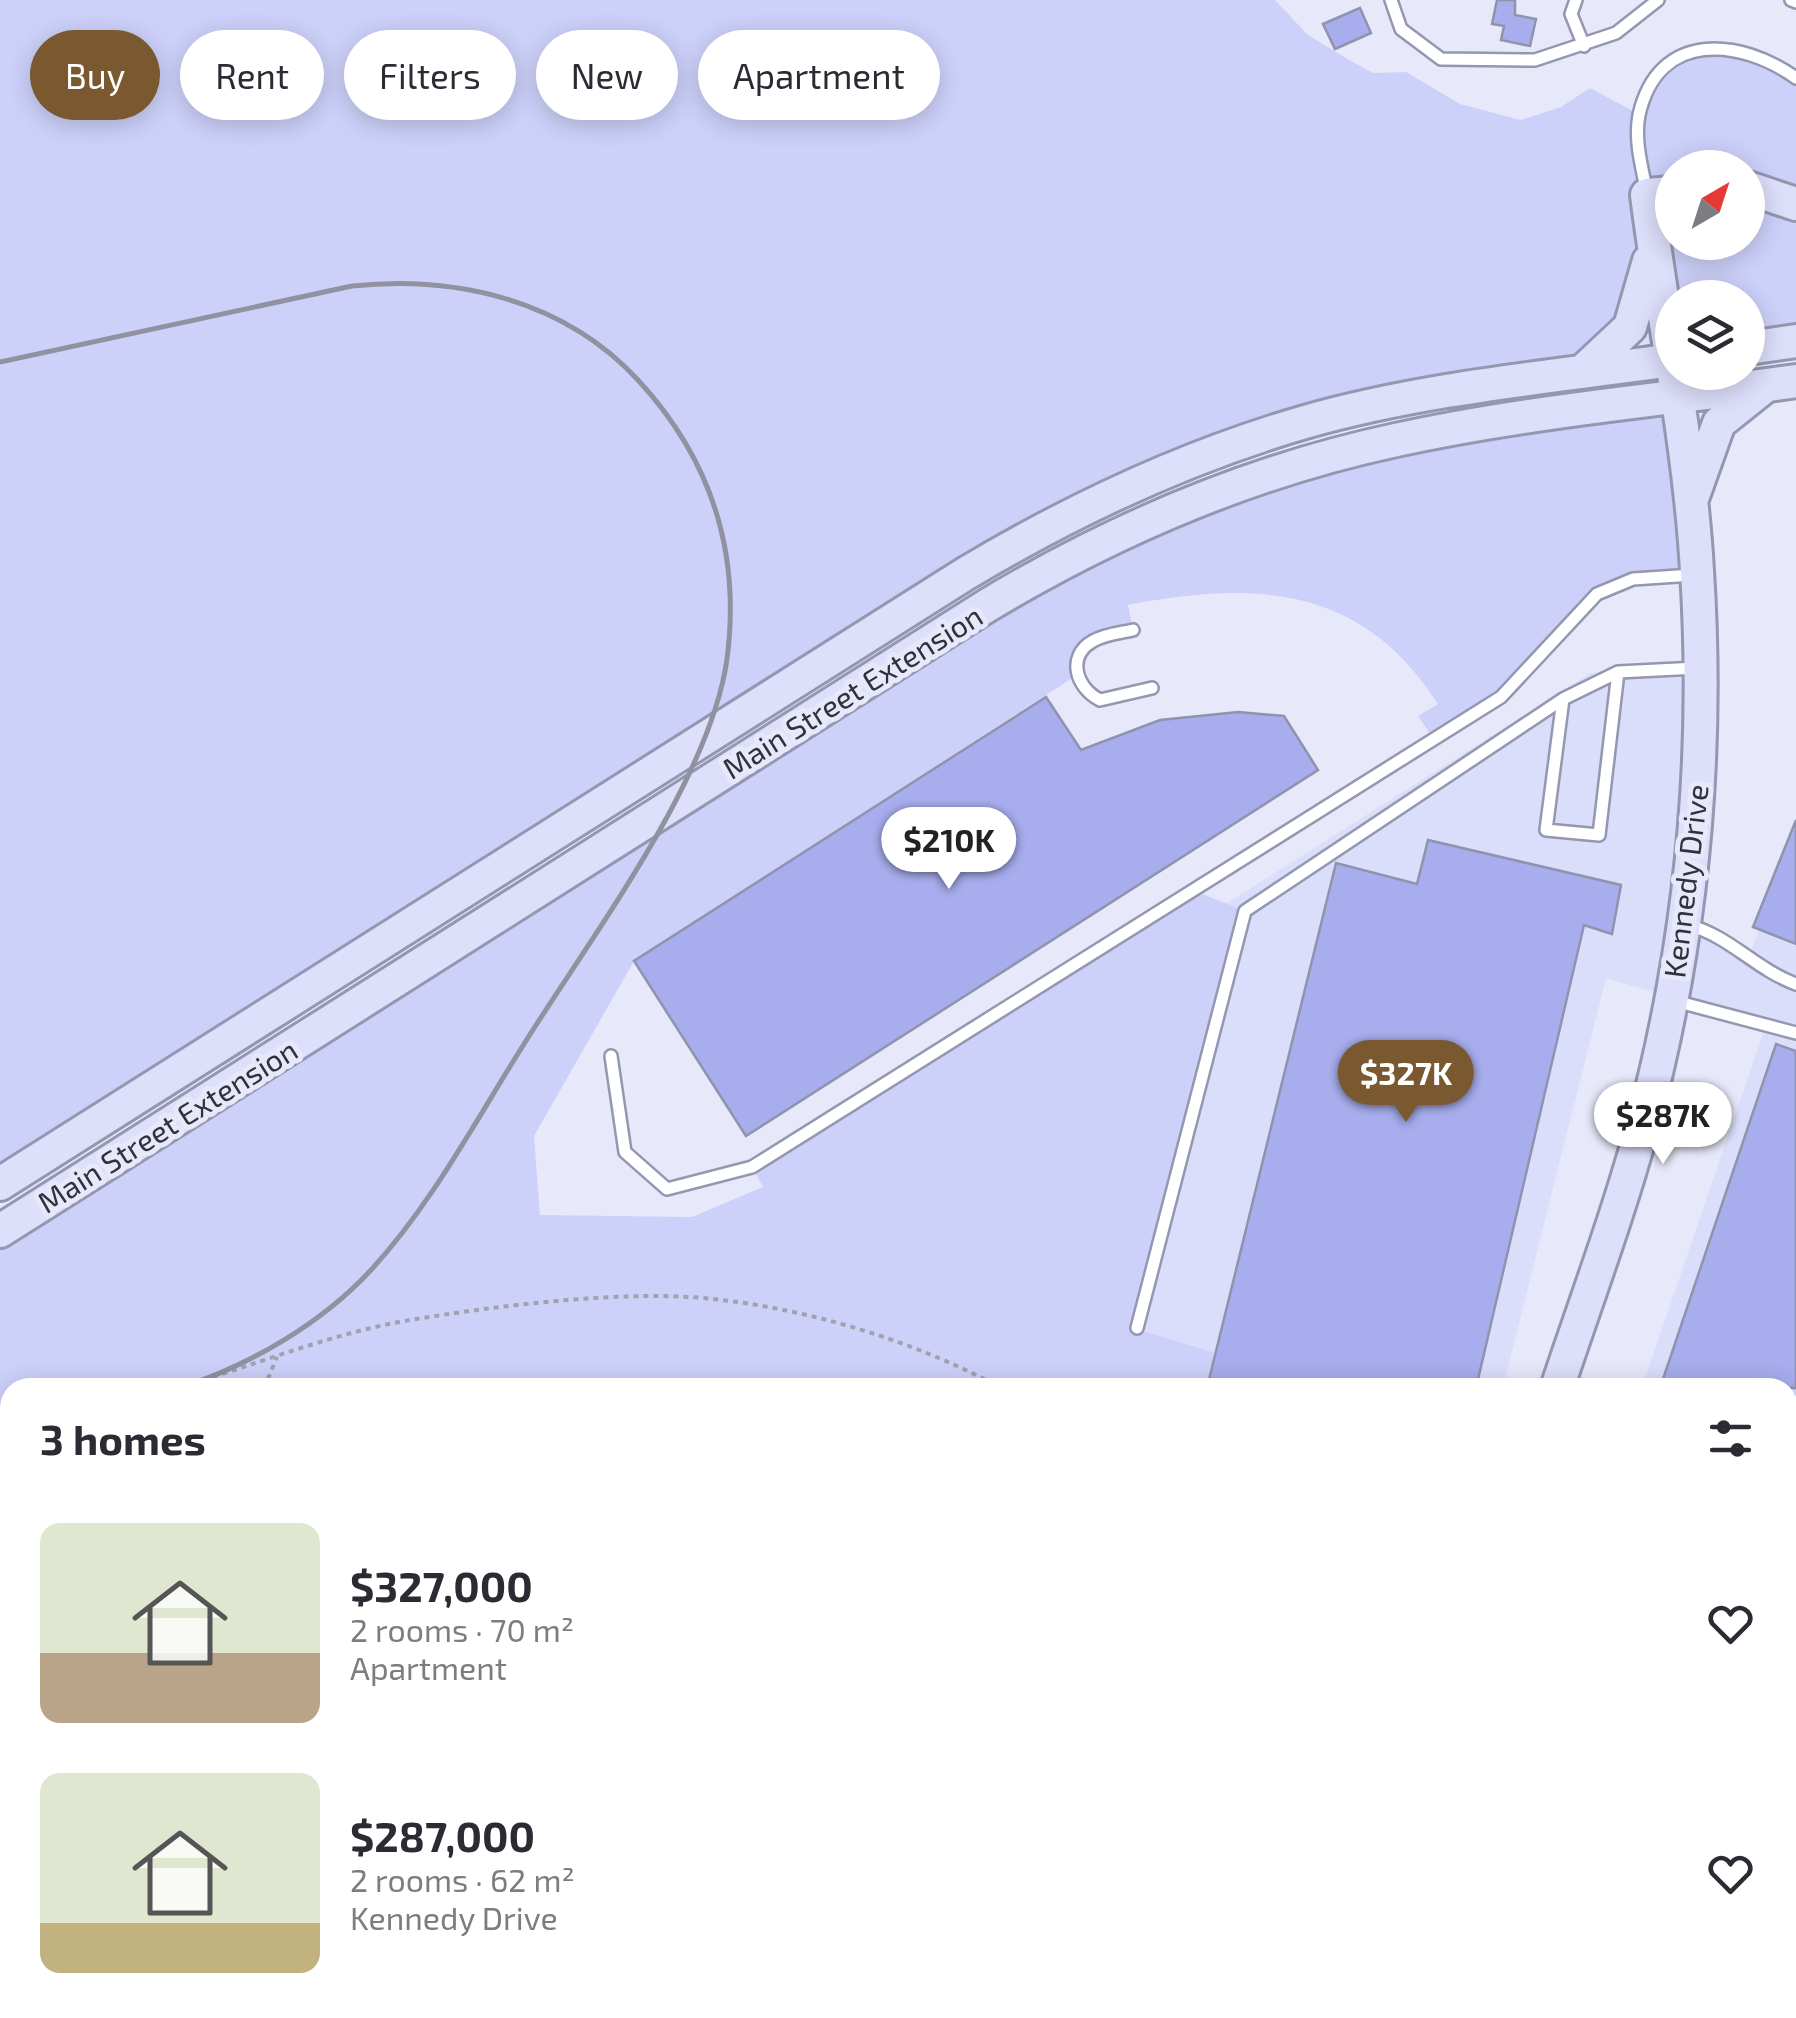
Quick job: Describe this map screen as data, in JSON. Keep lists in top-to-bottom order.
{
  "streets": {
    "main road": ["Main Street Extension", "Kennedy Drive"]
  },
  "crossings": [
    ["Main Street Extension", "Kennedy Drive"]
  ],
  "north": "top right",
  "page": {
    "chip": [
      "Buy",
      "Rent",
      "Filters",
      "New",
      "Apartment"
    ],
    "price": ["$210K", "$327K", "$287K"],
    "heading": "3 homes",
    "list": [
      {
        "name": "$327,000",
        "note": "2 rooms · 70 m² · Apartment"
      },
      {
        "name": "$287,000",
        "note": "2 rooms · 62 m² · Kennedy Drive"
      }
    ]
  }
}
